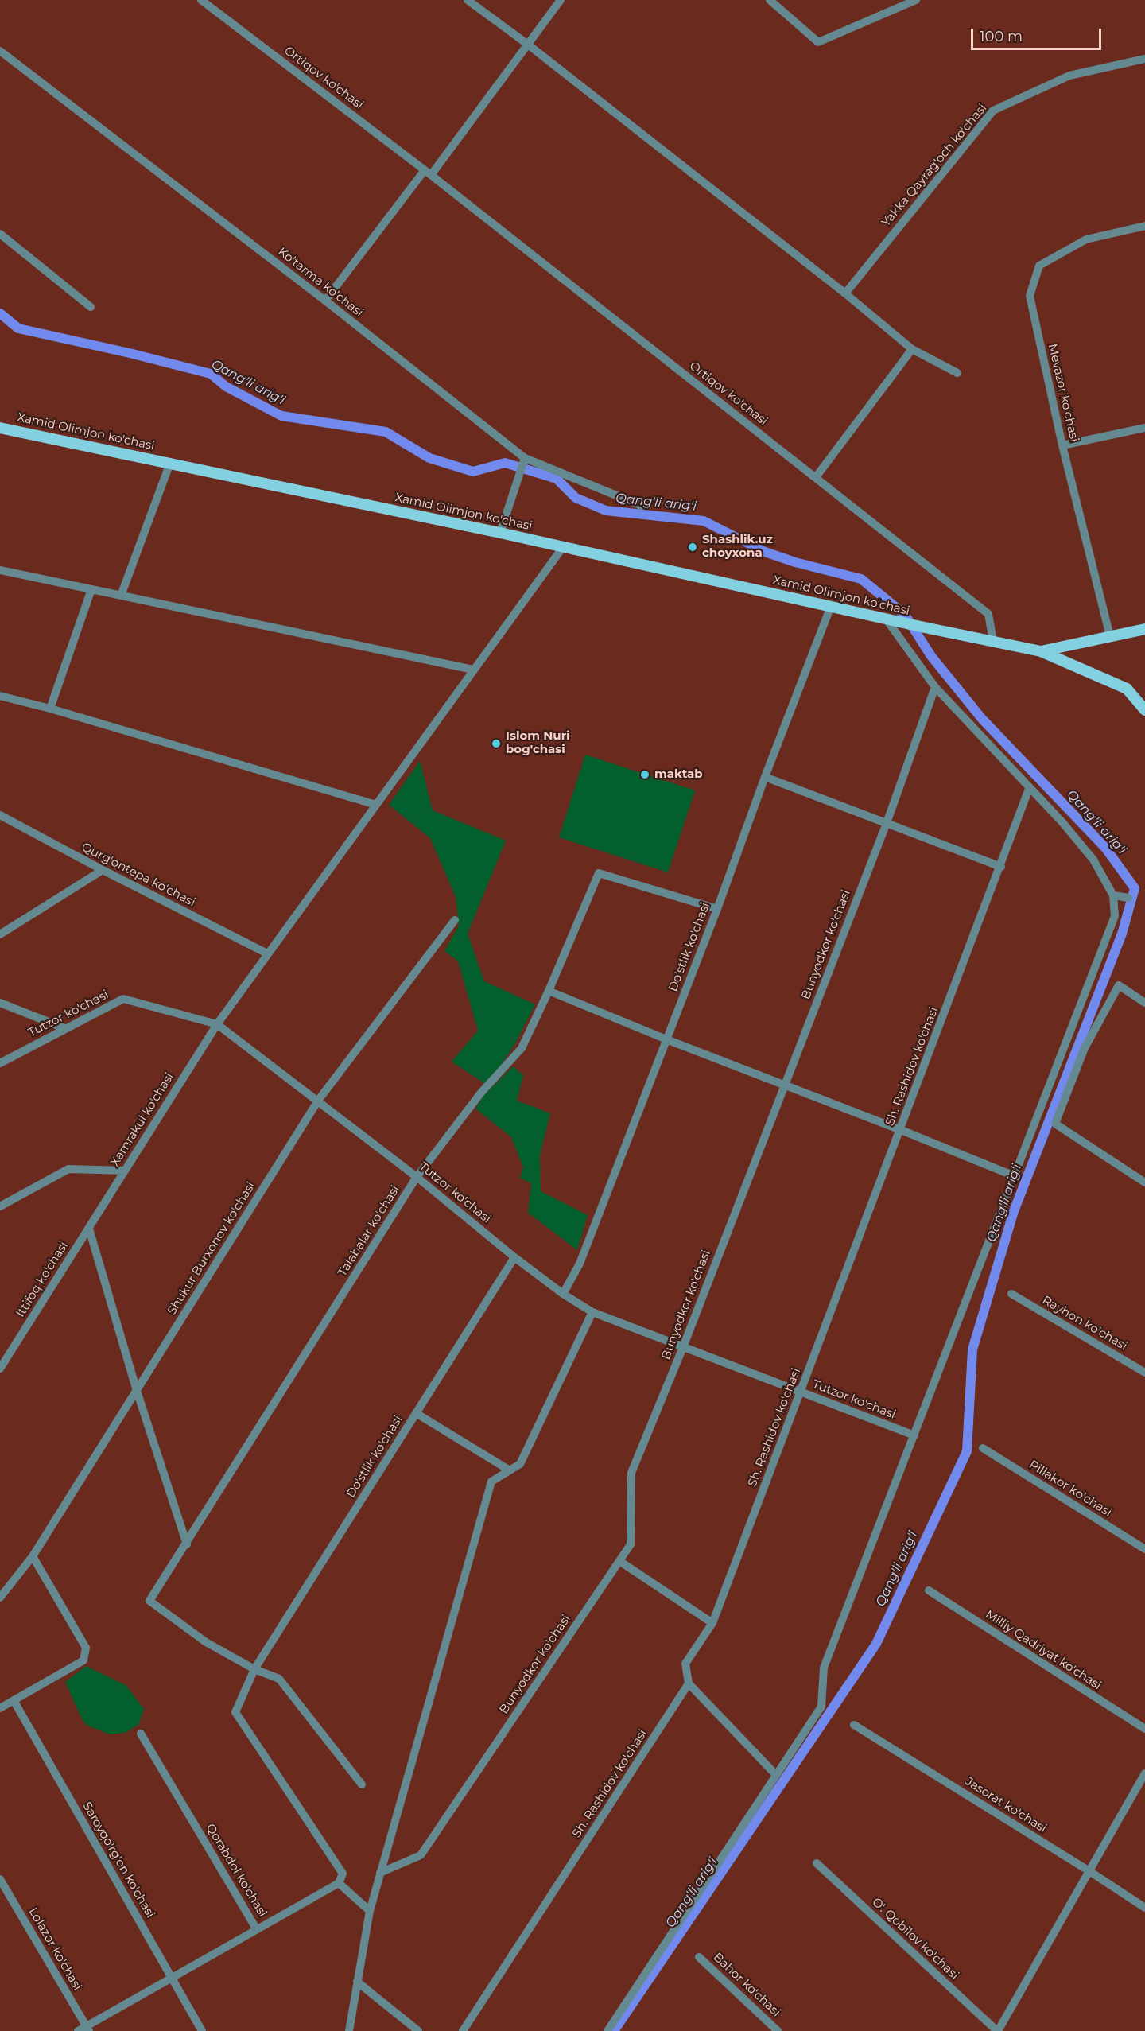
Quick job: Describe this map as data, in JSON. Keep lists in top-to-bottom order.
{
  "streets": {
    "main road": ["Xamid Olimjon ko'chasi"],
    "street": [
      "Ortiqov ko'chasi",
      "Yakka Qayrag'och ko'chasi",
      "Ko'tarma ko'chasi",
      "Mevazor ko'chasi",
      "Qurg'ontepa ko'chasi",
      "Bunyodkor ko'chasi",
      "Do'stlik ko'chasi",
      "Tutzor ko'chasi",
      "Sh. Rashidov ko'chasi",
      "Xamrakul ko'chasi",
      "Talabalar ko'chasi",
      "Shukur Burxonov ko'chasi",
      "Ittifoq ko'chasi",
      "Rayhon ko'chasi",
      "Pillakor ko'chasi",
      "Milliy Qadriyat ko'chasi",
      "Jasorat ko'chasi",
      "Saroyqo'rg'on ko'chasi",
      "Qorabdol ko'chasi",
      "O'. Qobilov ko'chasi",
      "Lolazor ko'chasi",
      "Bahor ko'chasi"
    ]
  },
  "crossings": [
    ["Ortiqov ko'chasi", "Xamid Olimjon ko'chasi"],
    ["Xamid Olimjon ko'chasi", "Do'stlik ko'chasi"],
    ["Xamid Olimjon ko'chasi", "Xamrakul ko'chasi"],
    ["Qurg'ontepa ko'chasi", "Xamrakul ko'chasi"],
    ["Bunyodkor ko'chasi", "Tutzor ko'chasi"],
    ["Do'stlik ko'chasi", "Tutzor ko'chasi"],
    ["Do'stlik ko'chasi", "Talabalar ko'chasi"],
    ["Do'stlik ko'chasi", "Qorabdol ko'chasi"],
    ["Tutzor ko'chasi", "Sh. Rashidov ko'chasi"],
    ["Tutzor ko'chasi", "Xamrakul ko'chasi"],
    ["Tutzor ko'chasi", "Talabalar ko'chasi"],
    ["Tutzor ko'chasi", "Shukur Burxonov ko'chasi"],
    ["Xamrakul ko'chasi", "Ittifoq ko'chasi"]
  ],
  "water": ["Qang'li arig'i"],
  "places": ["Shashlik.uz choyxona", "Islom Nuri bog'chasi", "maktab"],
  "scale_bar": "100 m"
}
